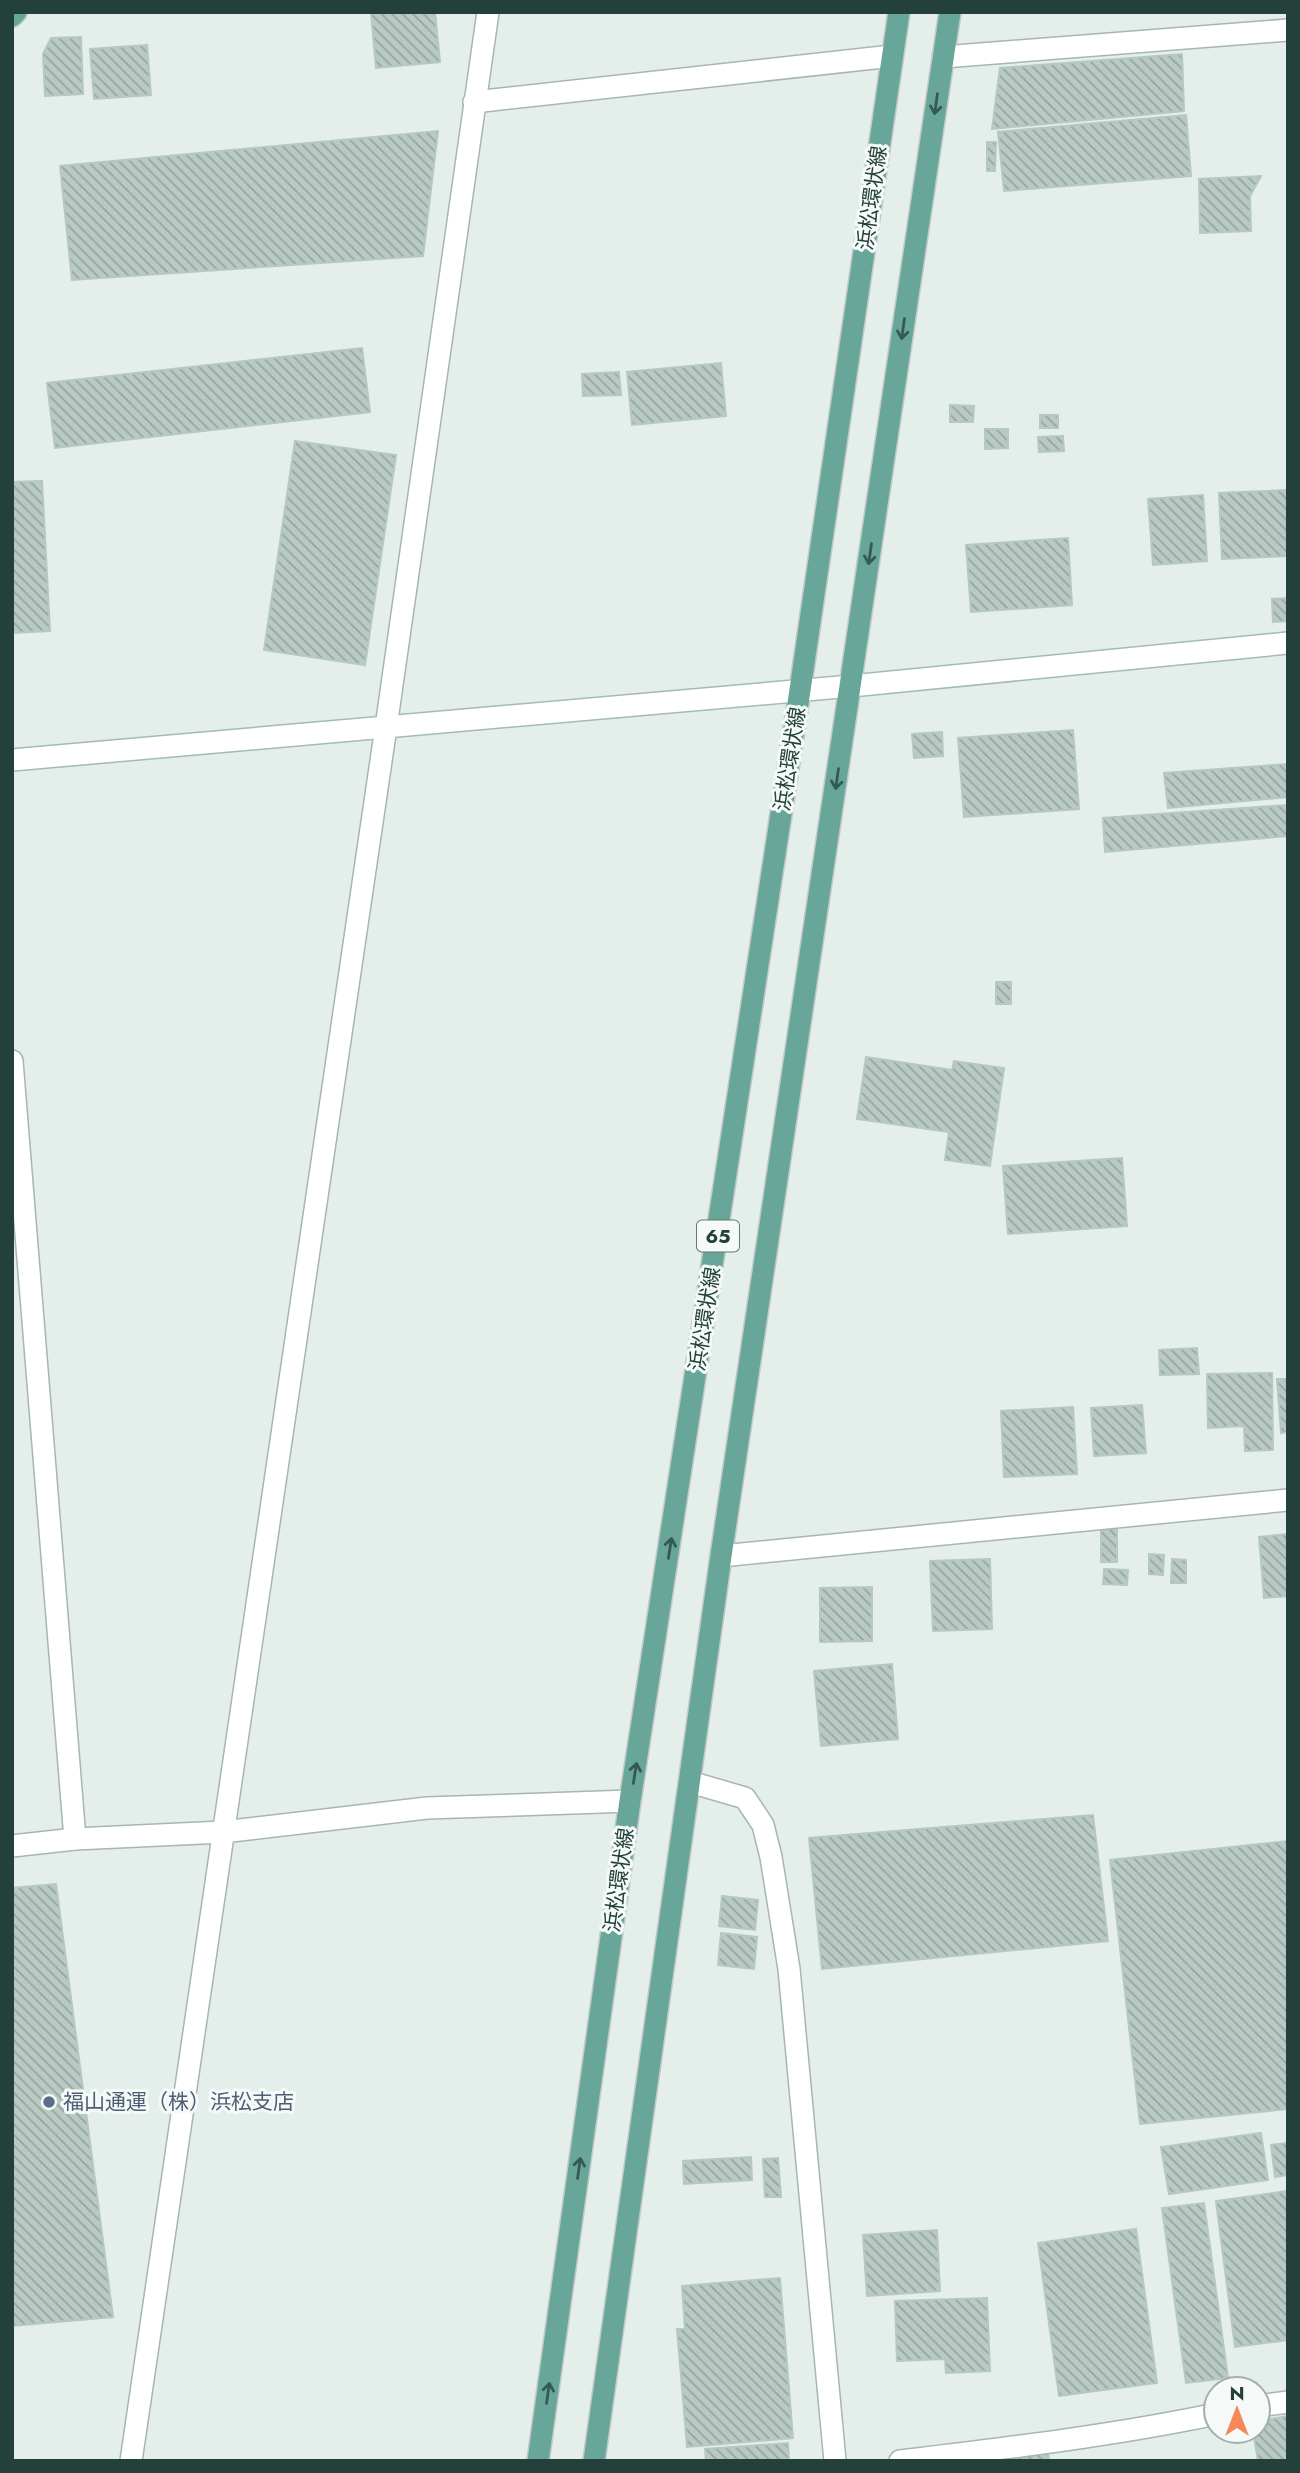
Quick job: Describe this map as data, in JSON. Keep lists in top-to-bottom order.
{
  "streets": {
    "main road": ["浜松環状線", "65"]
  },
  "places": ["福山通運（株）浜松支店"],
  "north": "top"
}
